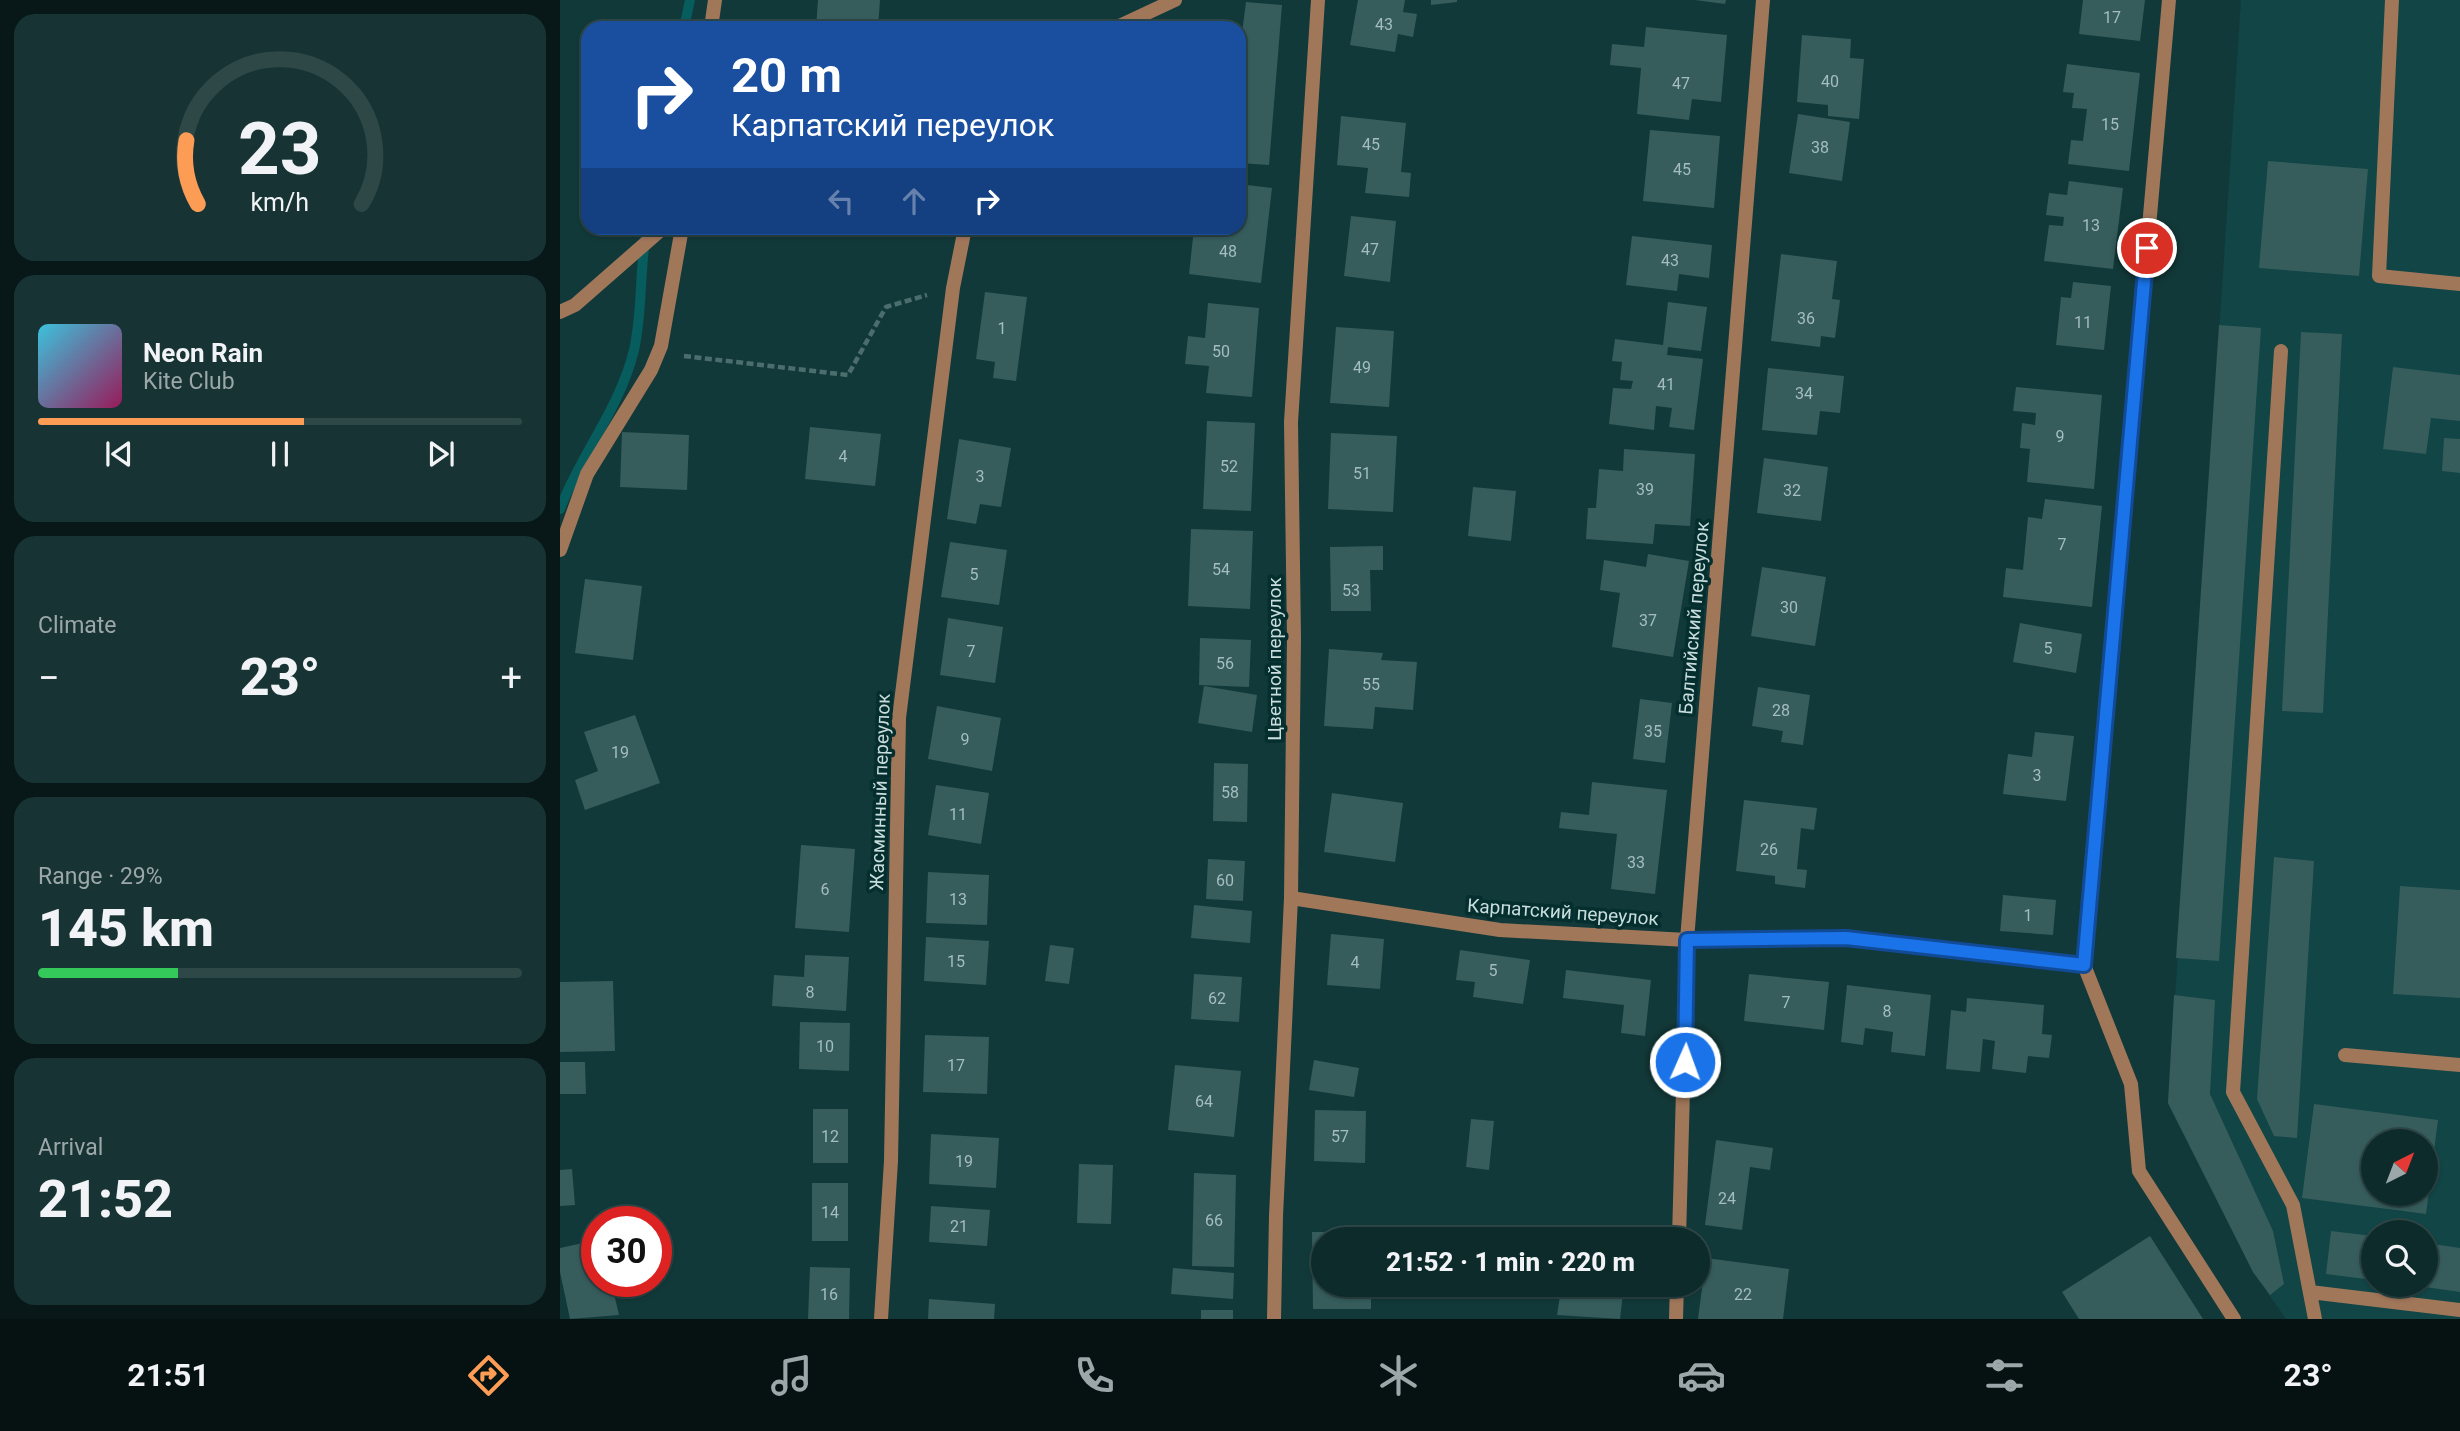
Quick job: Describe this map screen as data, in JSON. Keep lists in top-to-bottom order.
{
  "streets": {
    "street": [
      "Балтийский переулок",
      "Цветной переулок",
      "Жасминный переулок",
      "Карпатский переулок"
    ]
  },
  "crossings": [
    ["Балтийский переулок", "Карпатский переулок"],
    ["Цветной переулок", "Карпатский переулок"]
  ],
  "house_numbers": [
    "17",
    "43",
    "40",
    "47",
    "15",
    "45",
    "38",
    "45",
    "13",
    "47",
    "48",
    "43",
    "36",
    "11",
    "1",
    "50",
    "49",
    "41",
    "34",
    "9",
    "4",
    "52",
    "51",
    "3",
    "39",
    "32",
    "7",
    "54",
    "5",
    "53",
    "30",
    "37",
    "5",
    "7",
    "56",
    "55",
    "28",
    "35",
    "9",
    "19",
    "3",
    "58",
    "11",
    "26",
    "33",
    "60",
    "6",
    "13",
    "1",
    "15",
    "4",
    "5",
    "8",
    "62",
    "7",
    "8",
    "10",
    "17",
    "64",
    "12",
    "57",
    "19",
    "24",
    "14",
    "66",
    "21",
    "16",
    "22"
  ],
  "north": "top right",
  "page": {
    "turn": ["20 m", "Карпатский переулок"],
    "song": ["Neon Rain", "Kite Club"],
    "tile": [
      "Climate",
      ["Range · 29%", "145 km"],
      ["Arrival", "21:52"]
    ],
    "heat": ["−", "23°", "+"],
    "limit": "30",
    "trip": "21:52 · 1 min · 220 m",
    "tabs": ["21:51", "23°"],
    "gauge": ["23", "km/h"]
  }
}
